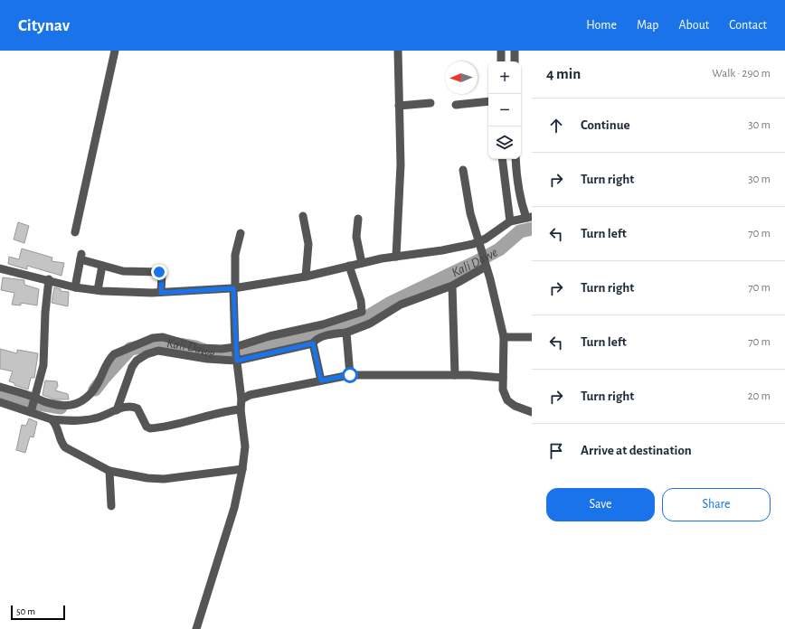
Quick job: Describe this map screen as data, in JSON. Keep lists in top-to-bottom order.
{
  "water": ["Kali Dawe"],
  "scale_bar": "50 m",
  "north": "left",
  "page": {
    "header": "Citynav",
    "nav": [
      "Home",
      "Map",
      "About",
      "Contact"
    ],
    "heading": ["4 min", "Walk · 290 m"],
    "map_buttons": ["+", "−"],
    "list": [
      ["Continue", "30 m"],
      ["Turn right", "30 m"],
      ["Turn left", "70 m"],
      ["Turn right", "70 m"],
      ["Turn left", "70 m"],
      ["Turn right", "20 m"],
      "Arrive at destination"
    ],
    "buttons": ["Save", "Share"],
    "scale": "50 m"
  }
}
